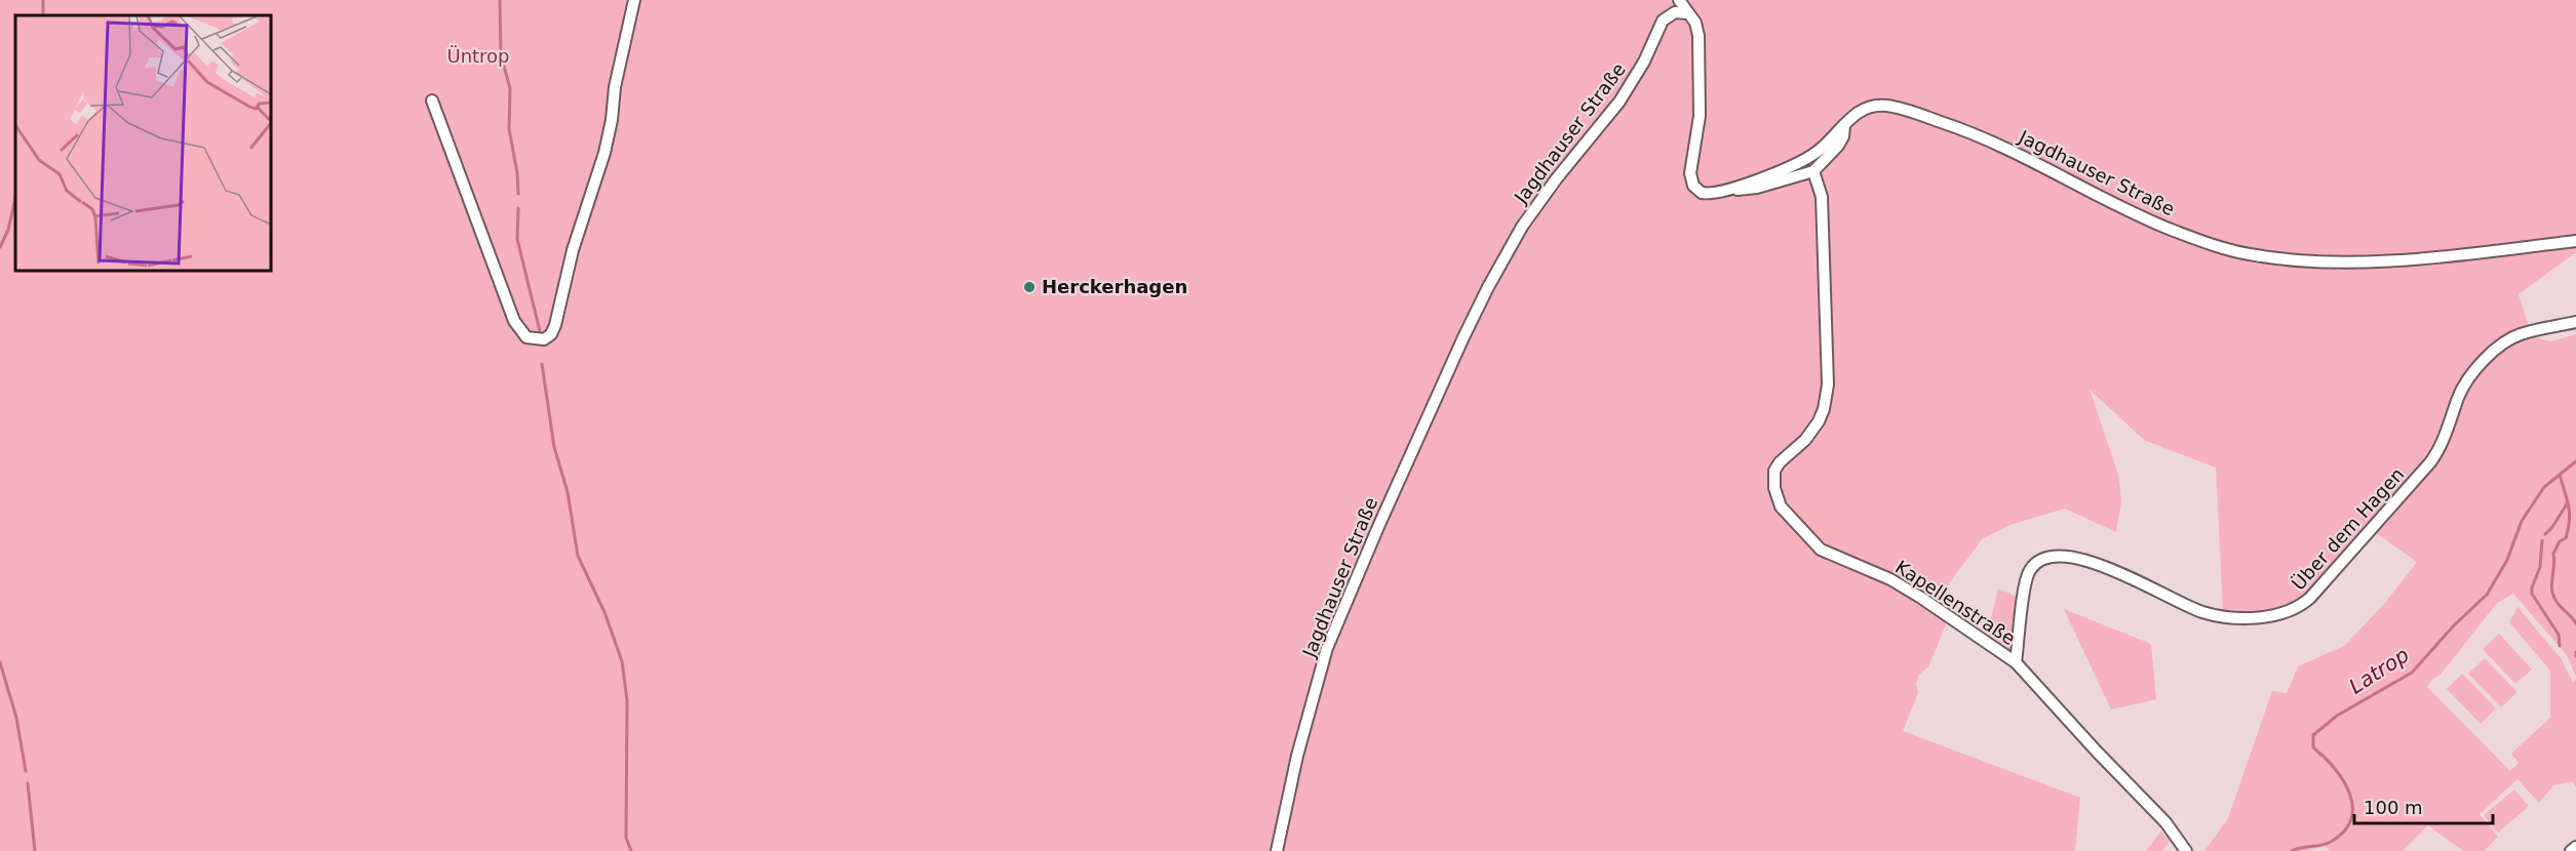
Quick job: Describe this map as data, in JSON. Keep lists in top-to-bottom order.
{
  "streets": {
    "street": ["Jagdhauser Straße", "Über dem Hagen", "Kapellenstraße"]
  },
  "crossings": [
    ["Über dem Hagen", "Kapellenstraße"]
  ],
  "water": ["Latrop"],
  "parks": ["Üntrop"],
  "places": ["Herckerhagen"],
  "scale_bar": "100 m"
}
